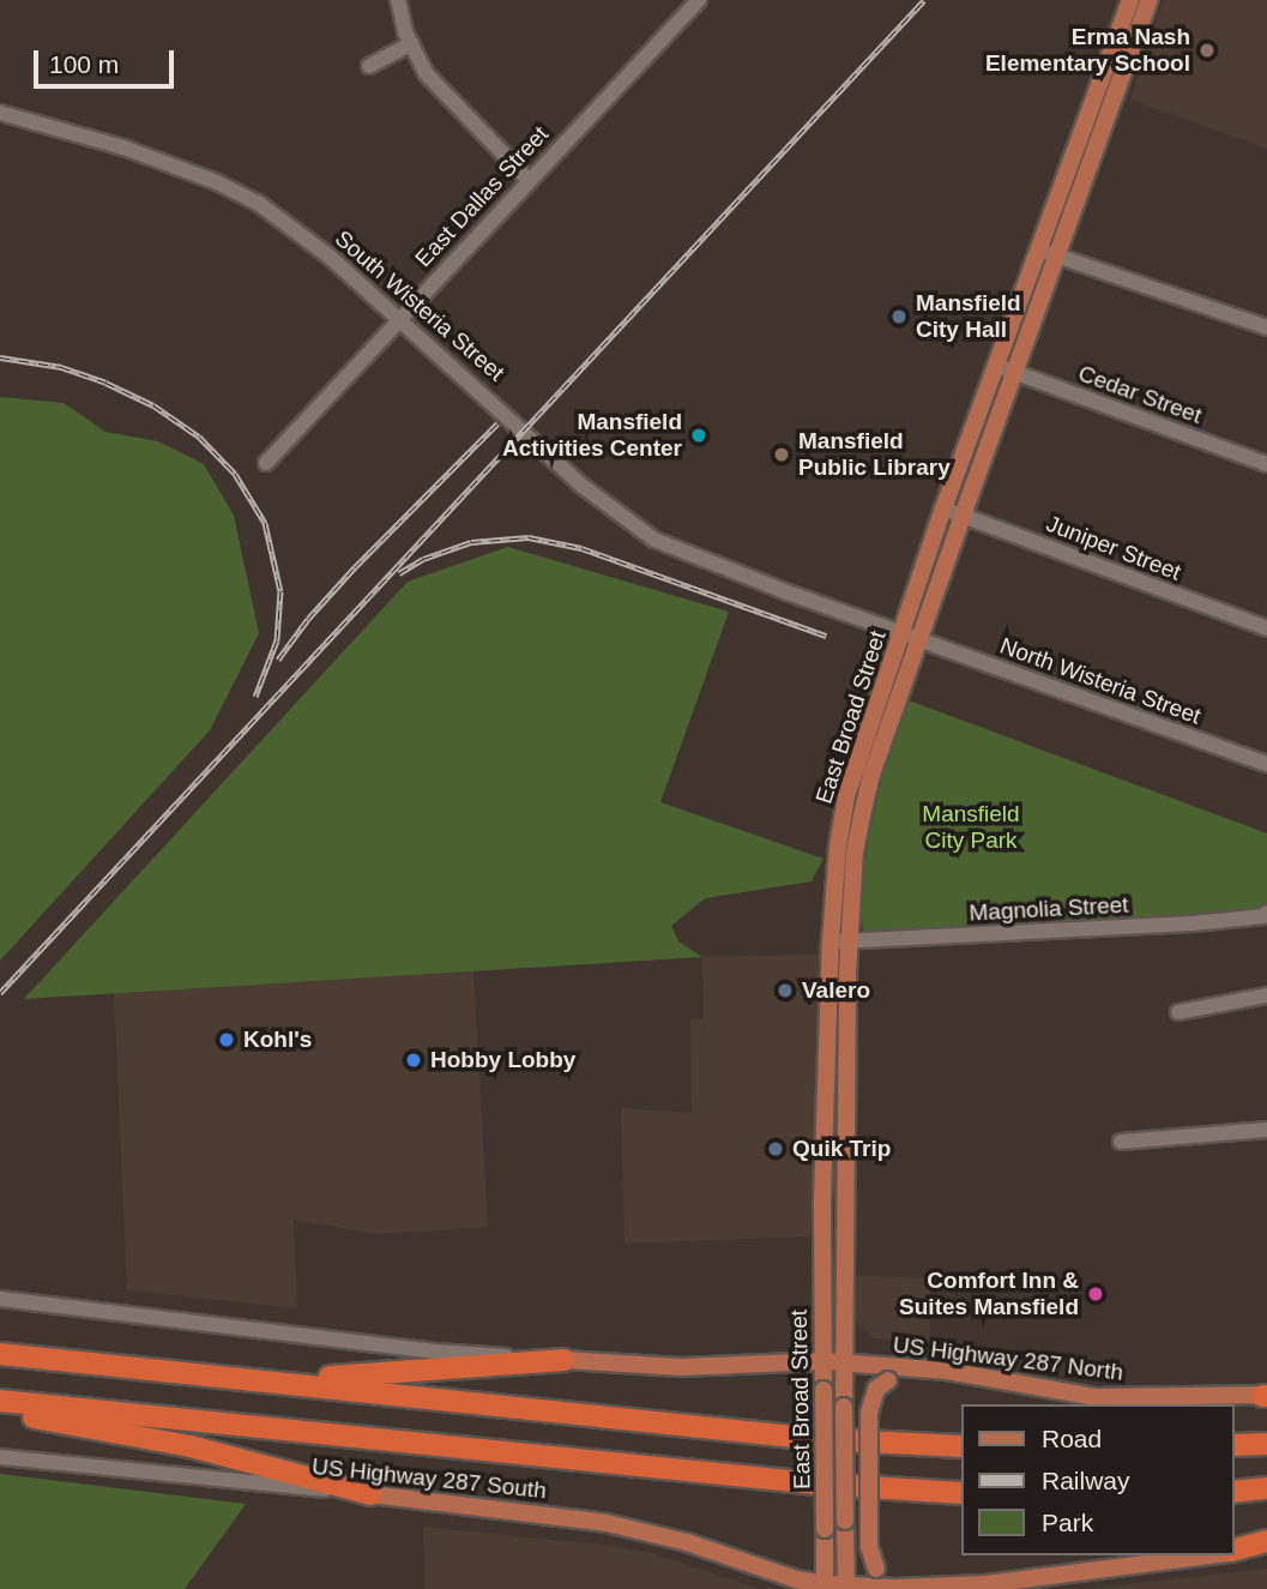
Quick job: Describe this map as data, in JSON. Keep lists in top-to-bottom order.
{
  "streets": {
    "main road": ["East Broad Street", "US Highway 287 North", "US Highway 287 South"],
    "street": [
      "East Dallas Street",
      "South Wisteria Street",
      "Cedar Street",
      "Juniper Street",
      "North Wisteria Street",
      "Magnolia Street"
    ]
  },
  "crossings": [
    ["East Dallas Street", "South Wisteria Street"],
    ["South Wisteria Street", "North Wisteria Street"],
    ["South Wisteria Street", "East Broad Street"],
    ["Cedar Street", "East Broad Street"],
    ["Juniper Street", "East Broad Street"],
    ["North Wisteria Street", "East Broad Street"],
    ["East Broad Street", "Magnolia Street"],
    ["East Broad Street", "US Highway 287 North"],
    ["East Broad Street", "US Highway 287 South"]
  ],
  "parks": ["Mansfield City Park"],
  "places": [
    "Erma Nash Elementary School",
    "Mansfield City Hall",
    "Mansfield Activities Center",
    "Mansfield Public Library",
    "Valero",
    "Kohl's",
    "Hobby Lobby",
    "Quik Trip",
    "Comfort Inn & Suites Mansfield"
  ],
  "legend": ["Road", "Railway", "Park"],
  "scale_bar": "100 m"
}
